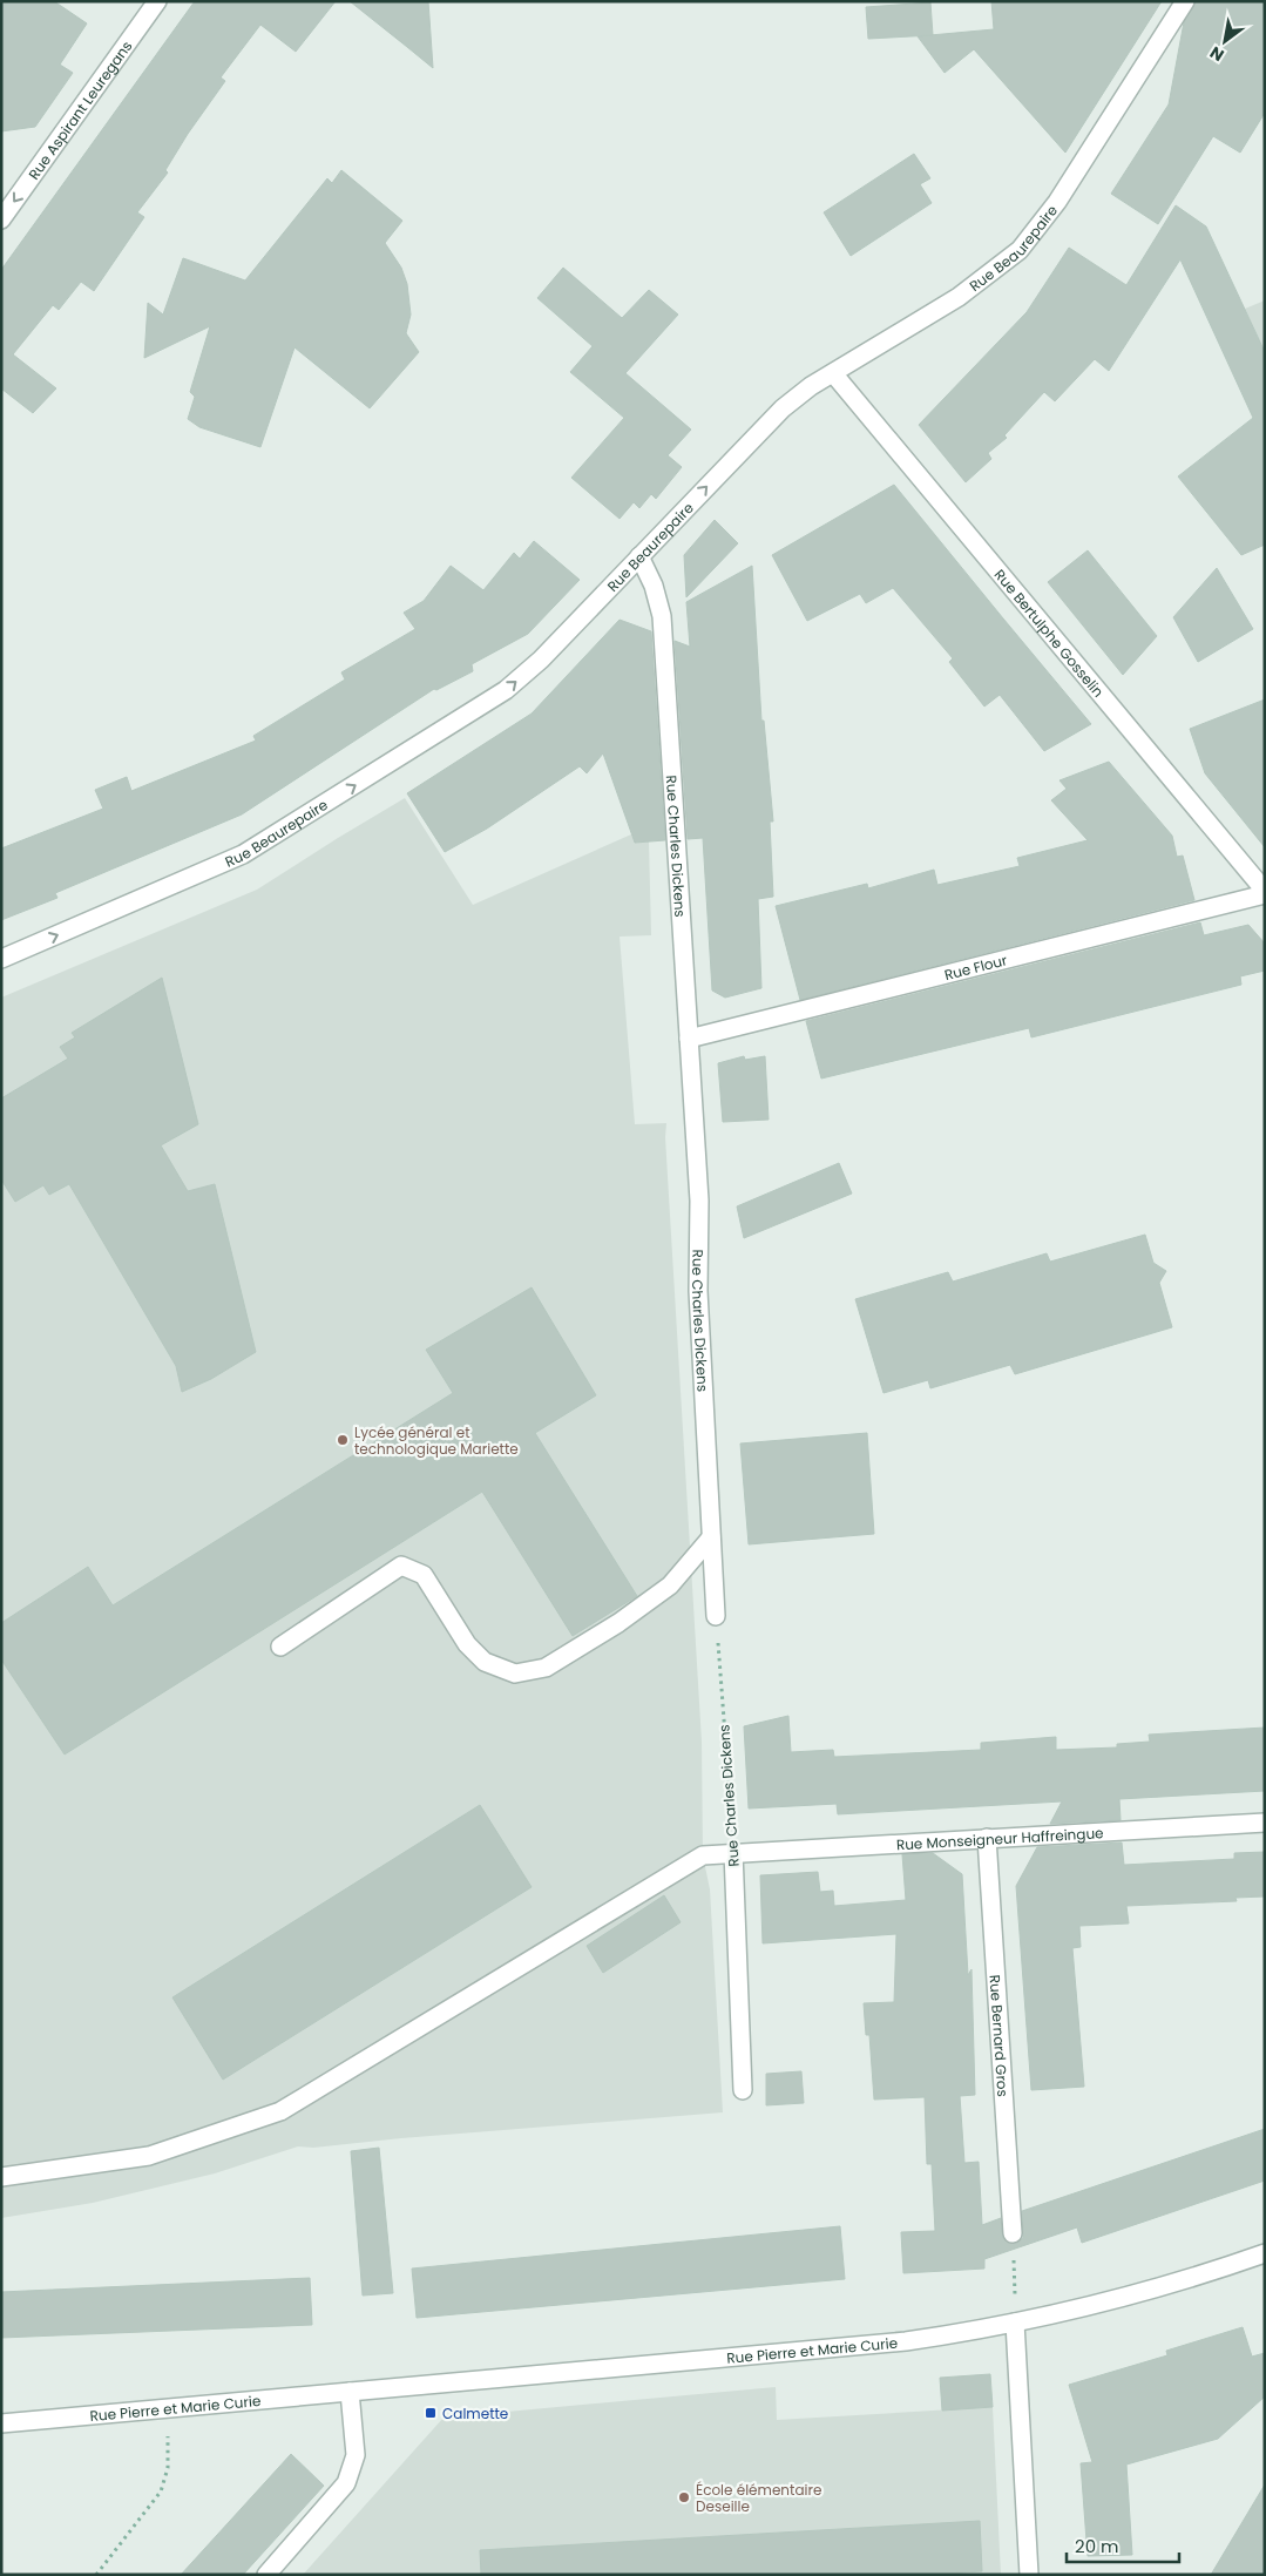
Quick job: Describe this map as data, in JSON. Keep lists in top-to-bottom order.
{
  "streets": {
    "street": [
      "Rue Aspirant Leuregans",
      "Rue Beaurepaire",
      "Rue Bertulphe Gosselin",
      "Rue Charles Dickens",
      "Rue Flour",
      "Rue Monseigneur Haffreingue",
      "Rue Bernard Gros",
      "Rue Pierre et Marie Curie"
    ]
  },
  "crossings": [
    ["Rue Beaurepaire", "Rue Bertulphe Gosselin"],
    ["Rue Beaurepaire", "Rue Charles Dickens"],
    ["Rue Bertulphe Gosselin", "Rue Flour"],
    ["Rue Charles Dickens", "Rue Flour"],
    ["Rue Charles Dickens", "Rue Monseigneur Haffreingue"],
    ["Rue Monseigneur Haffreingue", "Rue Bernard Gros"]
  ],
  "one_way": ["Rue Aspirant Leuregans", "Rue Beaurepaire"],
  "places": {
    "other": ["Lycée général et technologique Mariette", "École élémentaire Deseille"],
    "transit": ["Calmette"]
  },
  "scale_bar": "20 m",
  "north": "bottom left"
}
